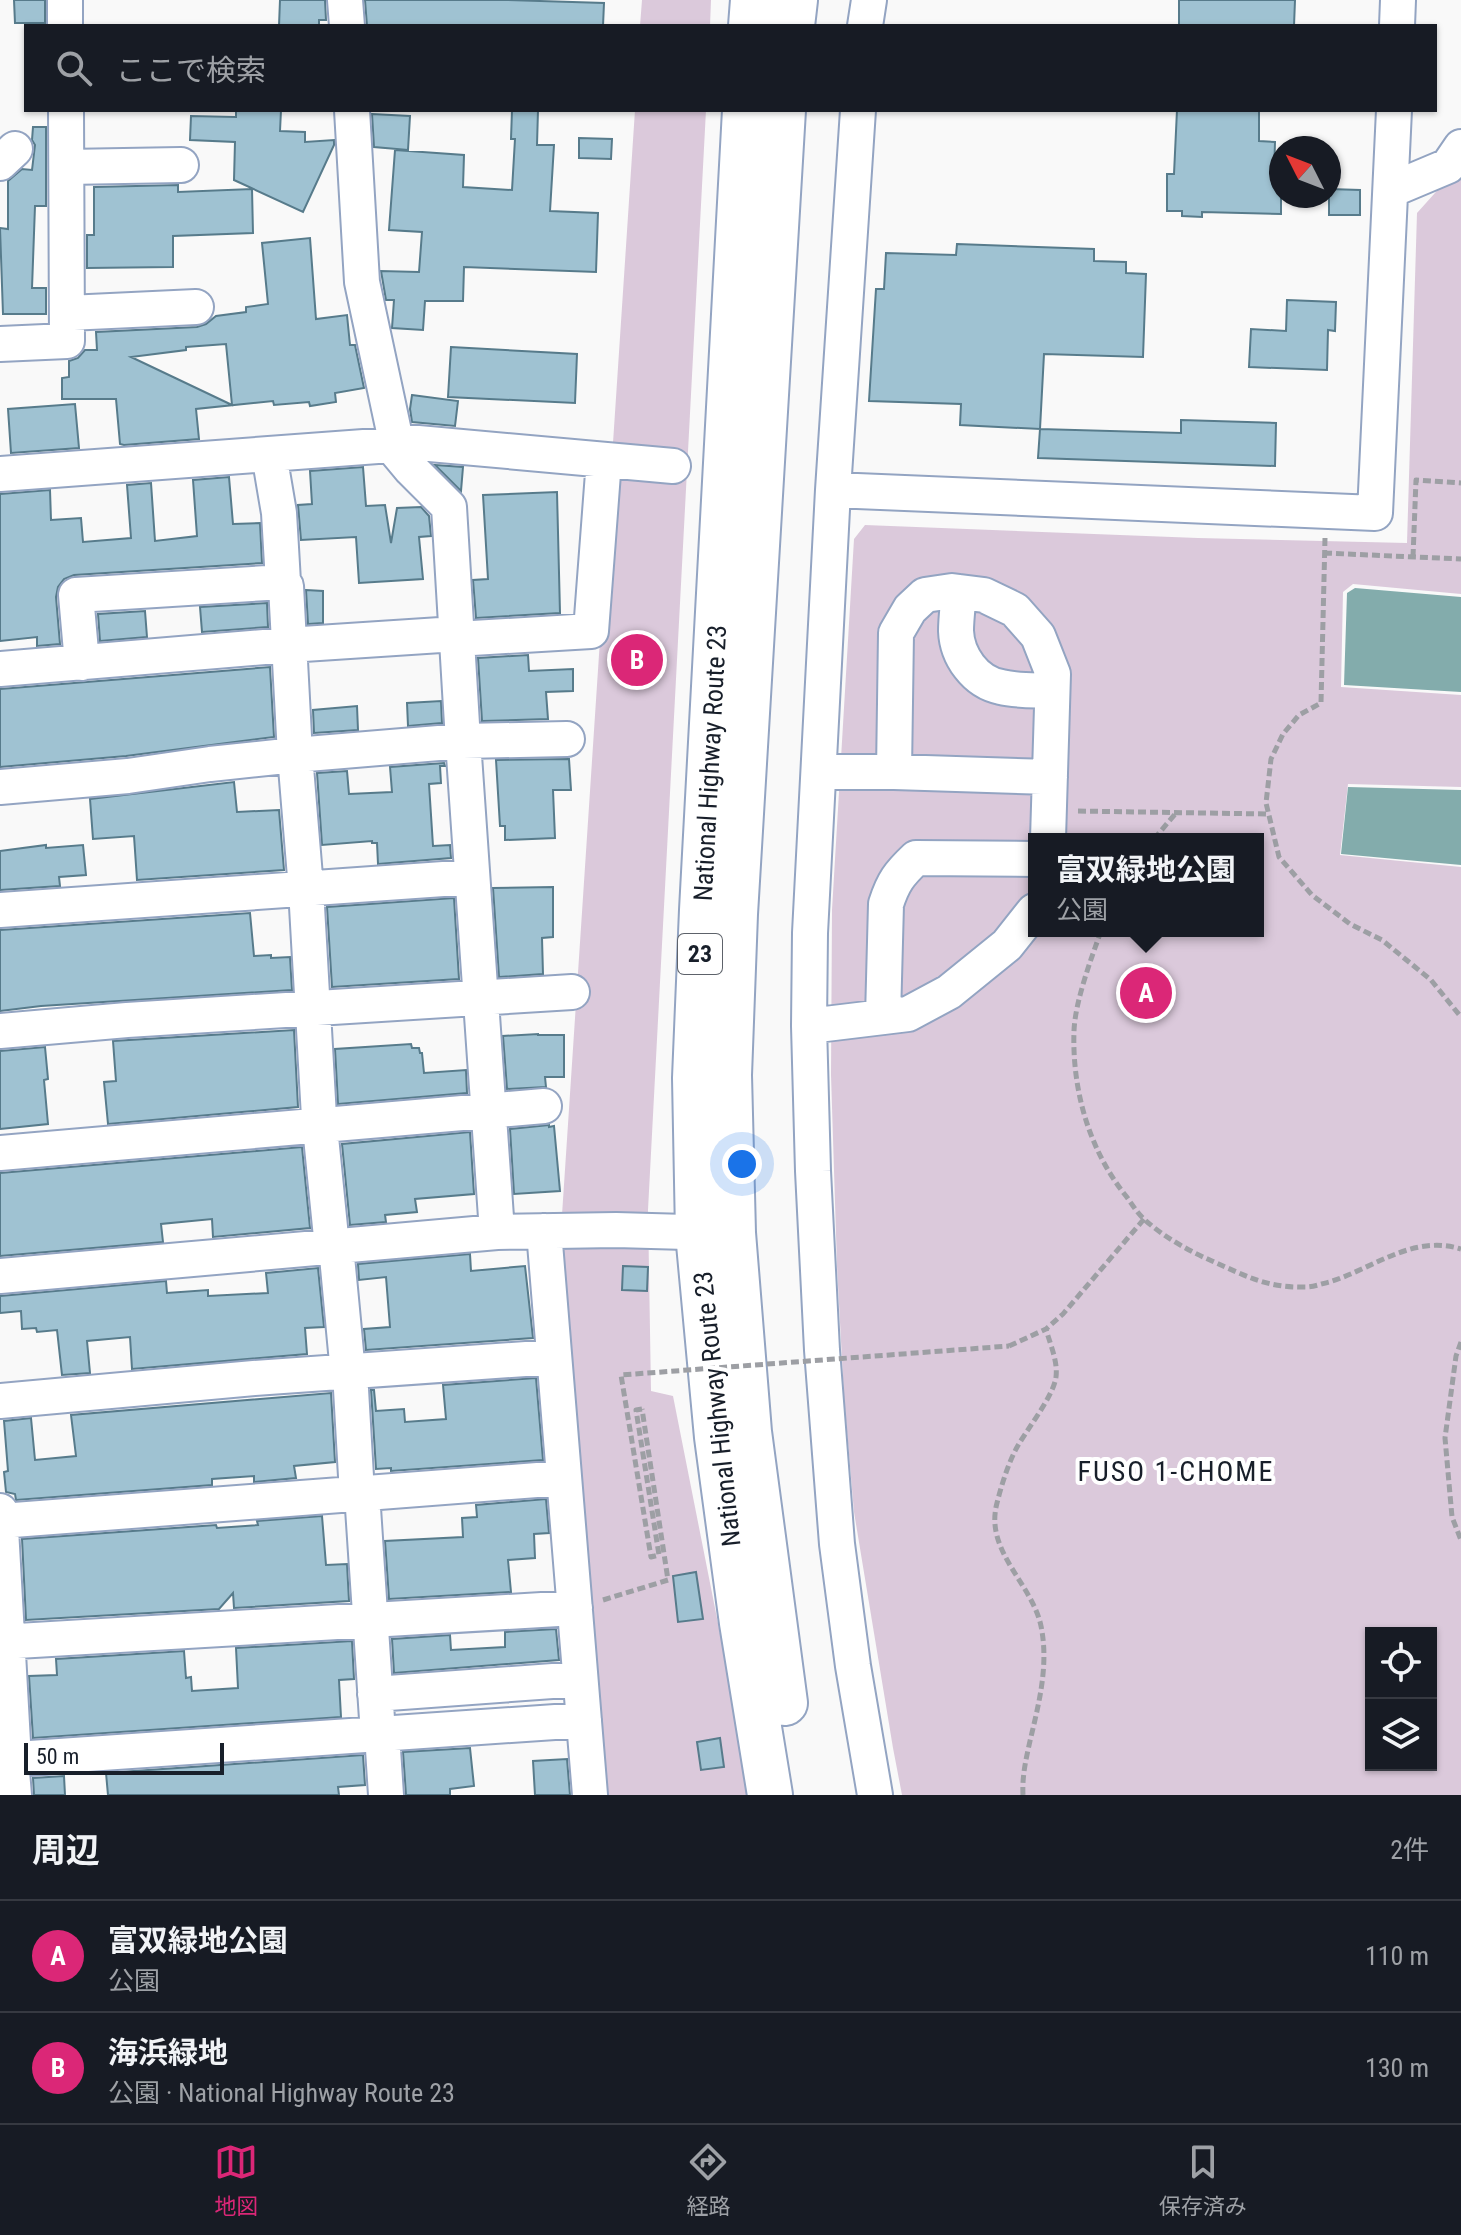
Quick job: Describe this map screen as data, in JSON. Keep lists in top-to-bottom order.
{
  "streets": {
    "highway": ["National Highway Route 23", "23"]
  },
  "districts": ["FUSO 1-CHOME"],
  "scale_bar": "50 m",
  "north": "top left",
  "page": {
    "search": "ここで検索",
    "pins": ["B", "A"],
    "popup": ["富双緑地公園", "公園"],
    "scale": "50 m",
    "heading": ["周辺", "2件"],
    "list": [
      {
        "mark": "A",
        "name": "富双緑地公園",
        "note": "公園",
        "value": "110 m"
      },
      {
        "mark": "B",
        "name": "海浜緑地",
        "note": "公園 · National Highway Route 23",
        "value": "130 m"
      }
    ],
    "nav": ["地図", "経路", "保存済み"]
  }
}
